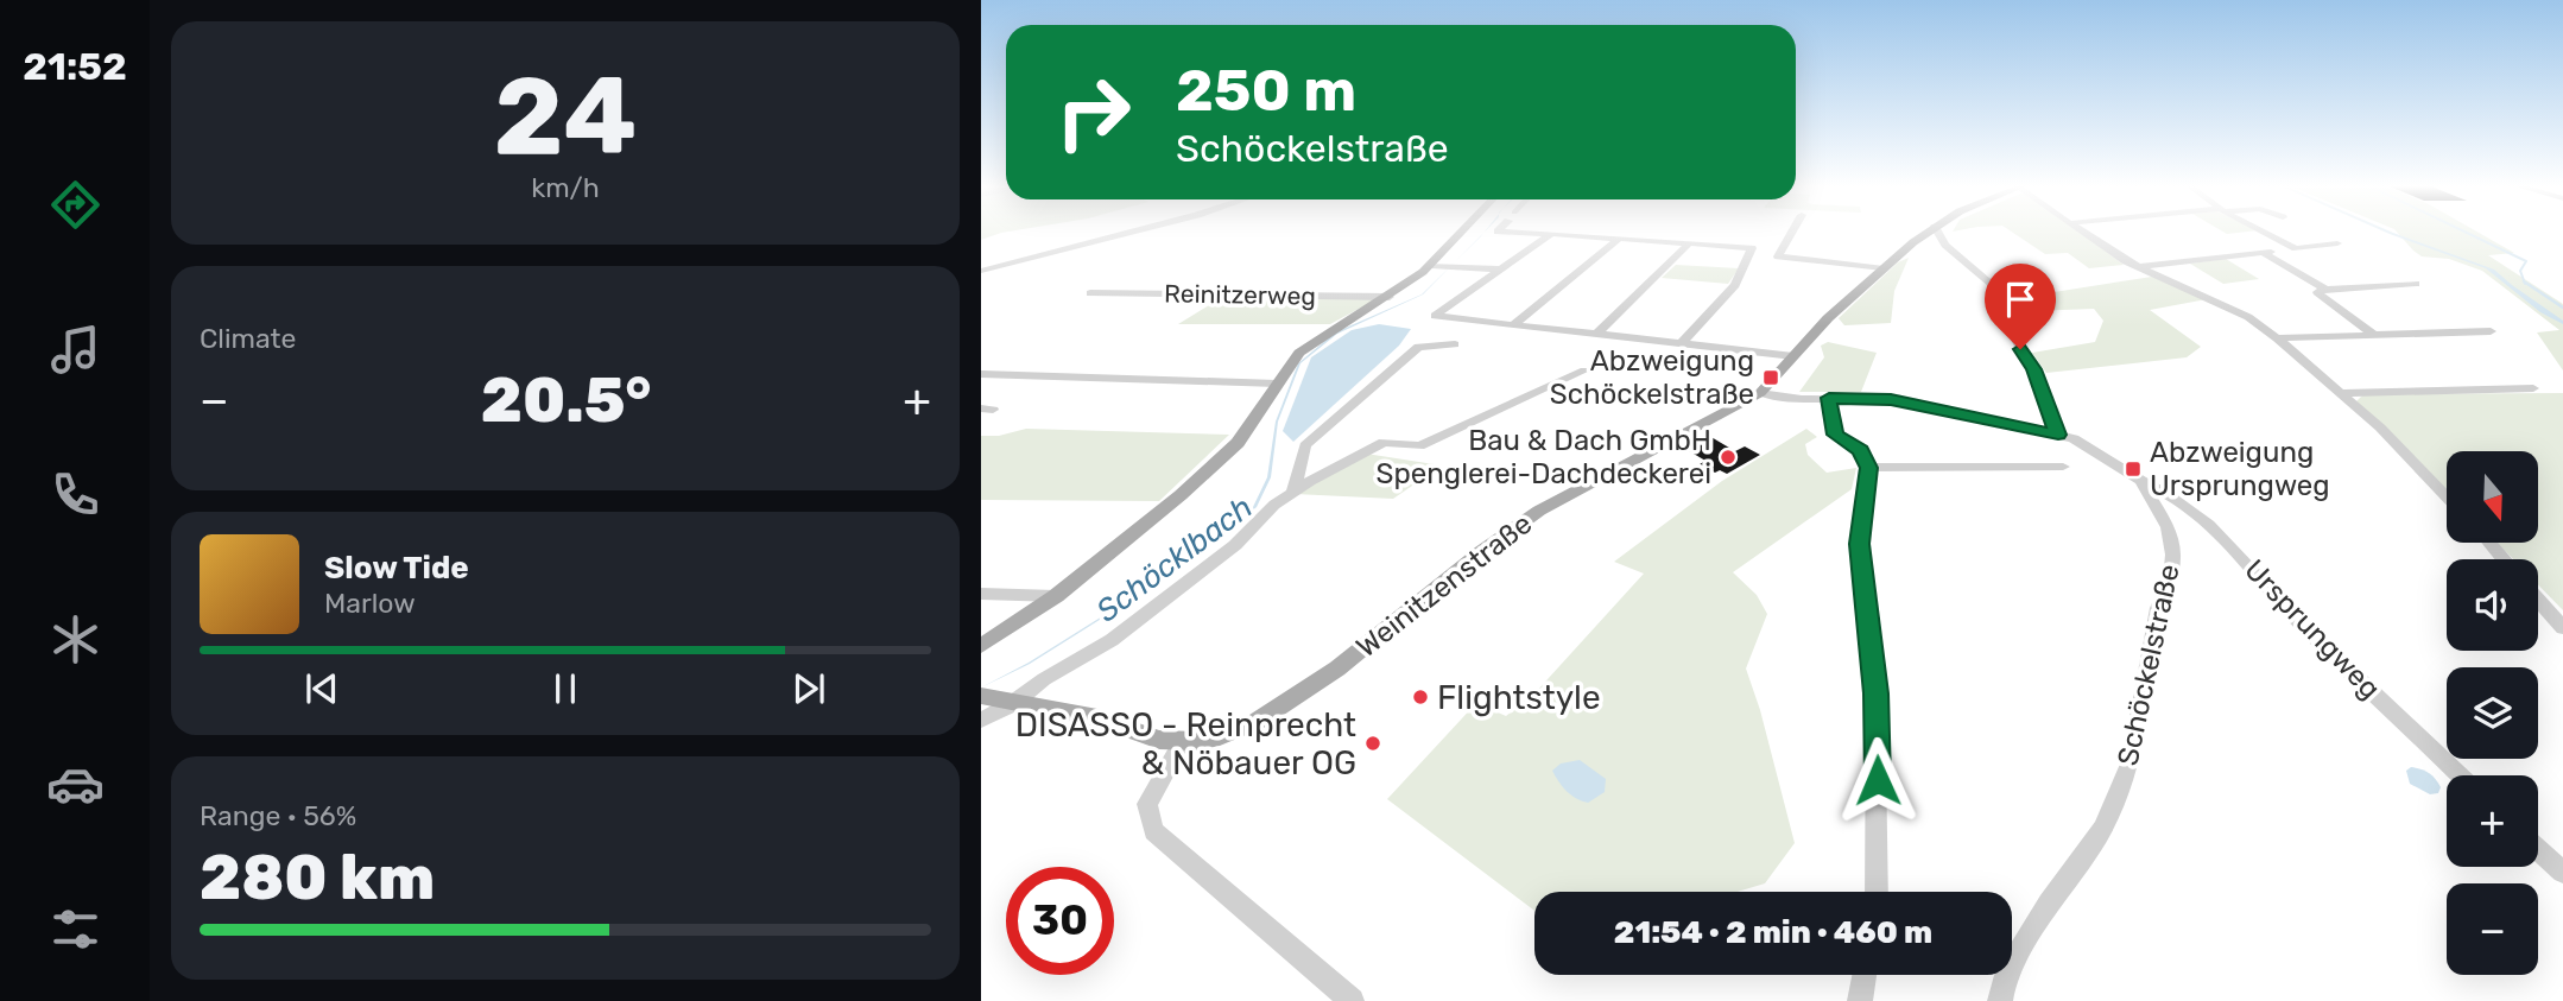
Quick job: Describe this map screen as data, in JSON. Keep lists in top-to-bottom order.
{
  "streets": {
    "main road": ["Weinitzenstraße"],
    "street": ["Reinitzerweg", "Ursprungweg", "Schöckelstraße"]
  },
  "crossings": [
    ["Weinitzenstraße", "Schöckelstraße"],
    ["Ursprungweg", "Schöckelstraße"]
  ],
  "water": ["Schöcklbach"],
  "places": {
    "transit": ["Abzweigung Schöckelstraße", "Abzweigung Ursprungweg"],
    "other": ["Bau & Dach GmbH Spenglerei-Dachdeckerei", "Flightstyle", "DISASSO - Reinprecht & Nöbauer OG"]
  },
  "north": "bottom",
  "page": {
    "tabs": "21:52",
    "tile": [
      ["24", "km/h"],
      "Climate",
      ["Range · 56%", "280 km"]
    ],
    "turn": ["250 m", "Schöckelstraße"],
    "heat": ["−", "20.5°", "+"],
    "map_buttons": ["+", "−"],
    "song": ["Slow Tide", "Marlow"],
    "limit": "30",
    "trip": "21:54 · 2 min · 460 m"
  }
}
